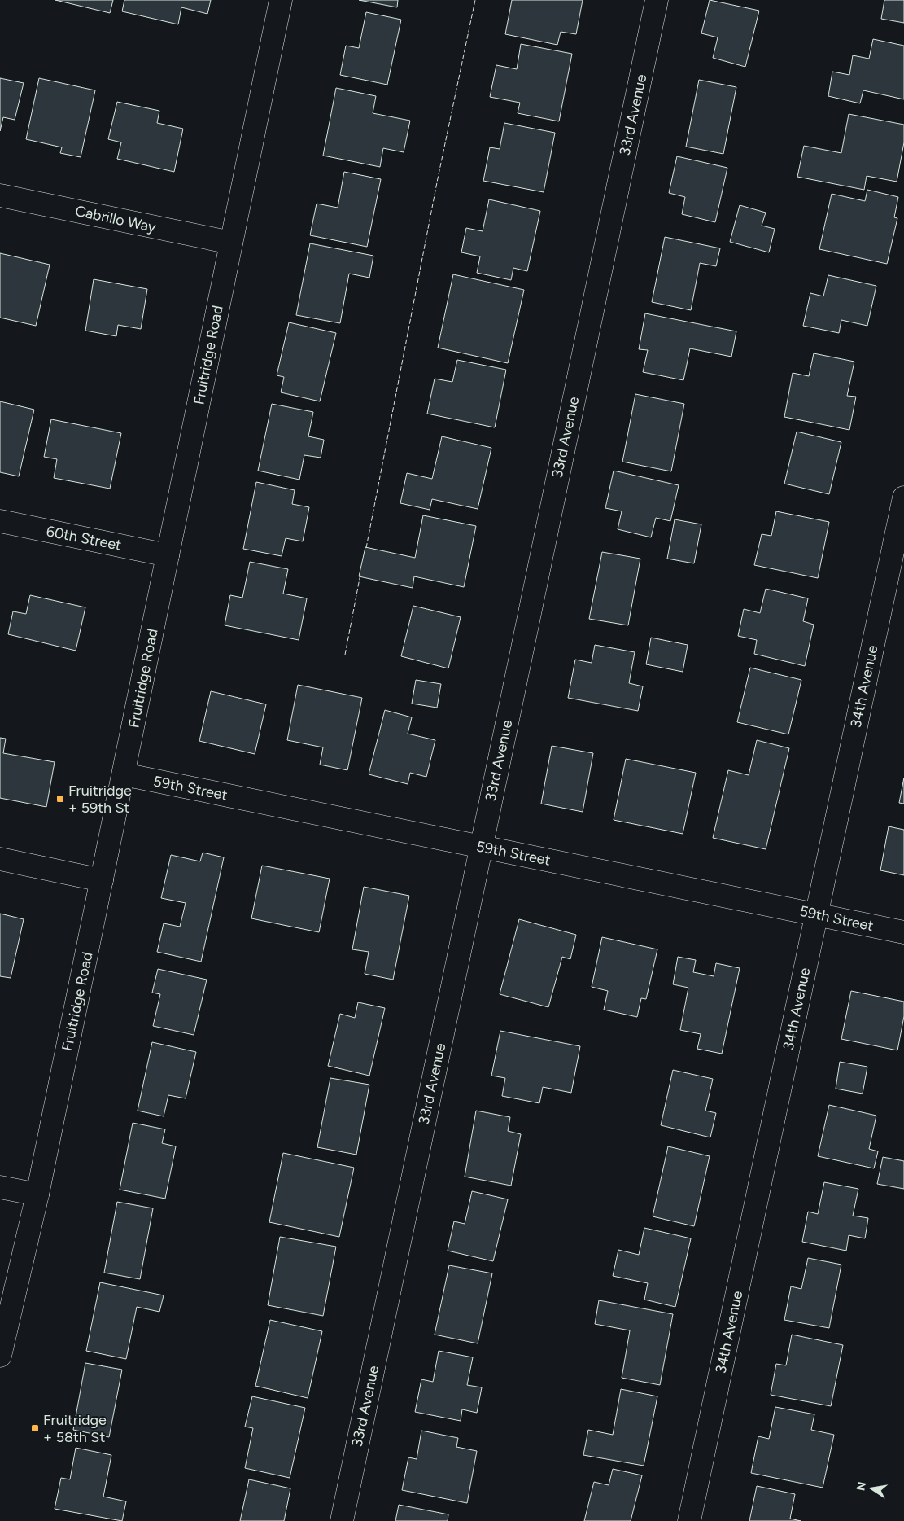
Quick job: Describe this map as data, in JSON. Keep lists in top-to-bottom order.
{
  "streets": {
    "street": [
      "33rd Avenue",
      "Cabrillo Way",
      "Fruitridge Road",
      "60th Street",
      "34th Avenue",
      "59th Street"
    ]
  },
  "crossings": [
    ["33rd Avenue", "59th Street"],
    ["Cabrillo Way", "Fruitridge Road"],
    ["Fruitridge Road", "60th Street"],
    ["Fruitridge Road", "59th Street"],
    ["34th Avenue", "59th Street"]
  ],
  "places": {
    "transit": ["Fruitridge + 59th St", "Fruitridge + 58th St"]
  },
  "north": "left"
}
